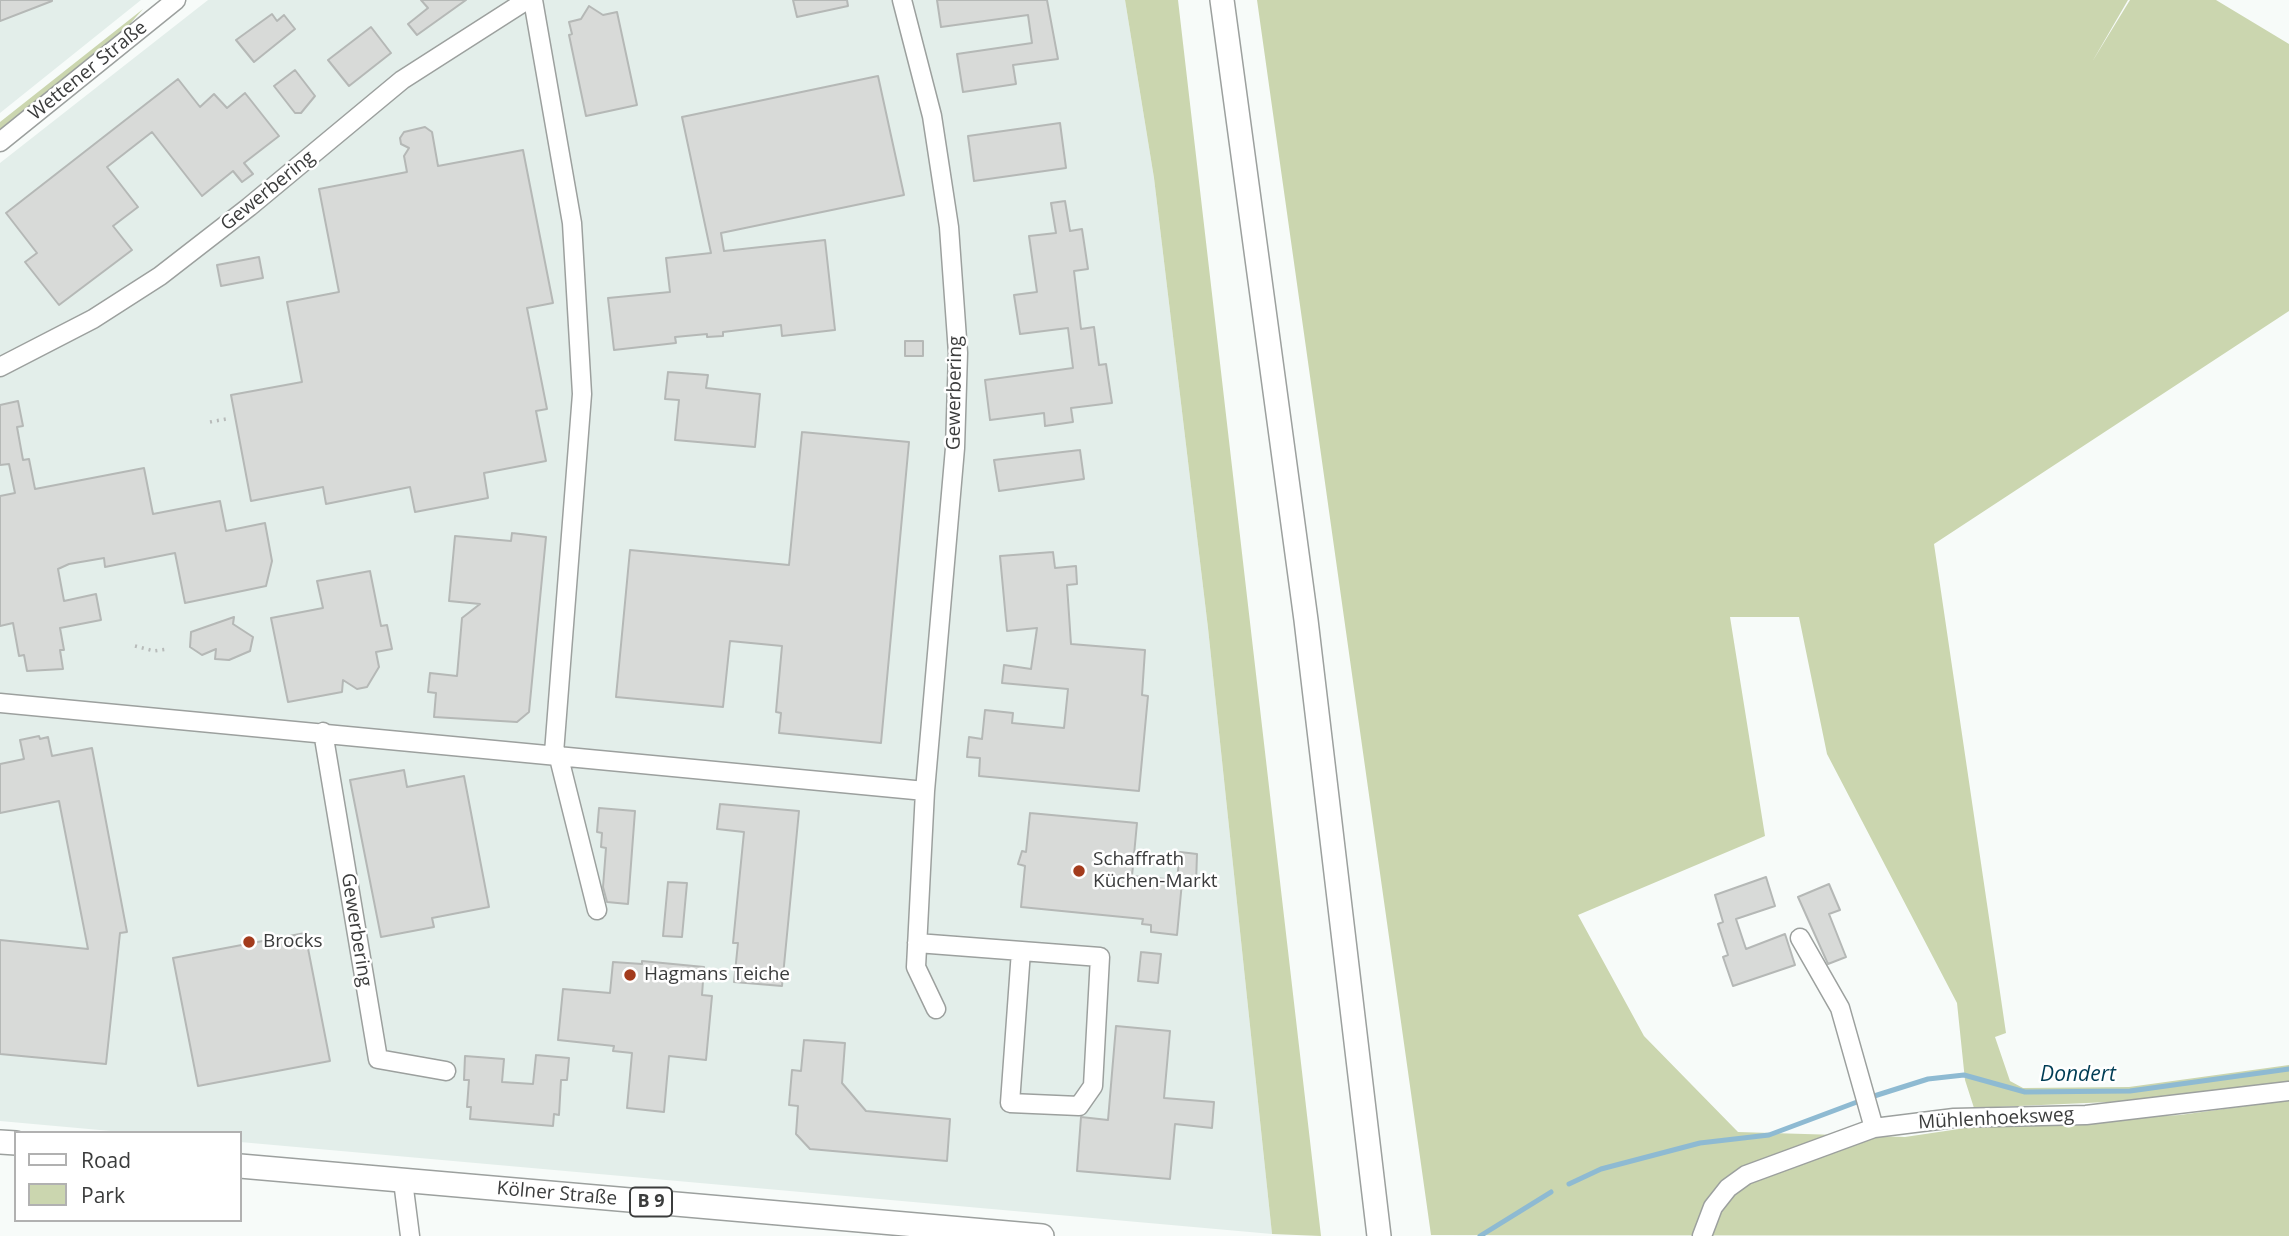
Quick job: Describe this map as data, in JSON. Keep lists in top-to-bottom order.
{
  "streets": {
    "main road": ["Kölner Straße", "B 9"],
    "street": ["Wettener Straße", "Gewerbering", "Mühlenhoeksweg"]
  },
  "water": ["Dondert"],
  "places": ["Schaffrath Küchen-Markt", "Brocks", "Hagmans Teiche"],
  "legend": ["Road", "Park"]
}
